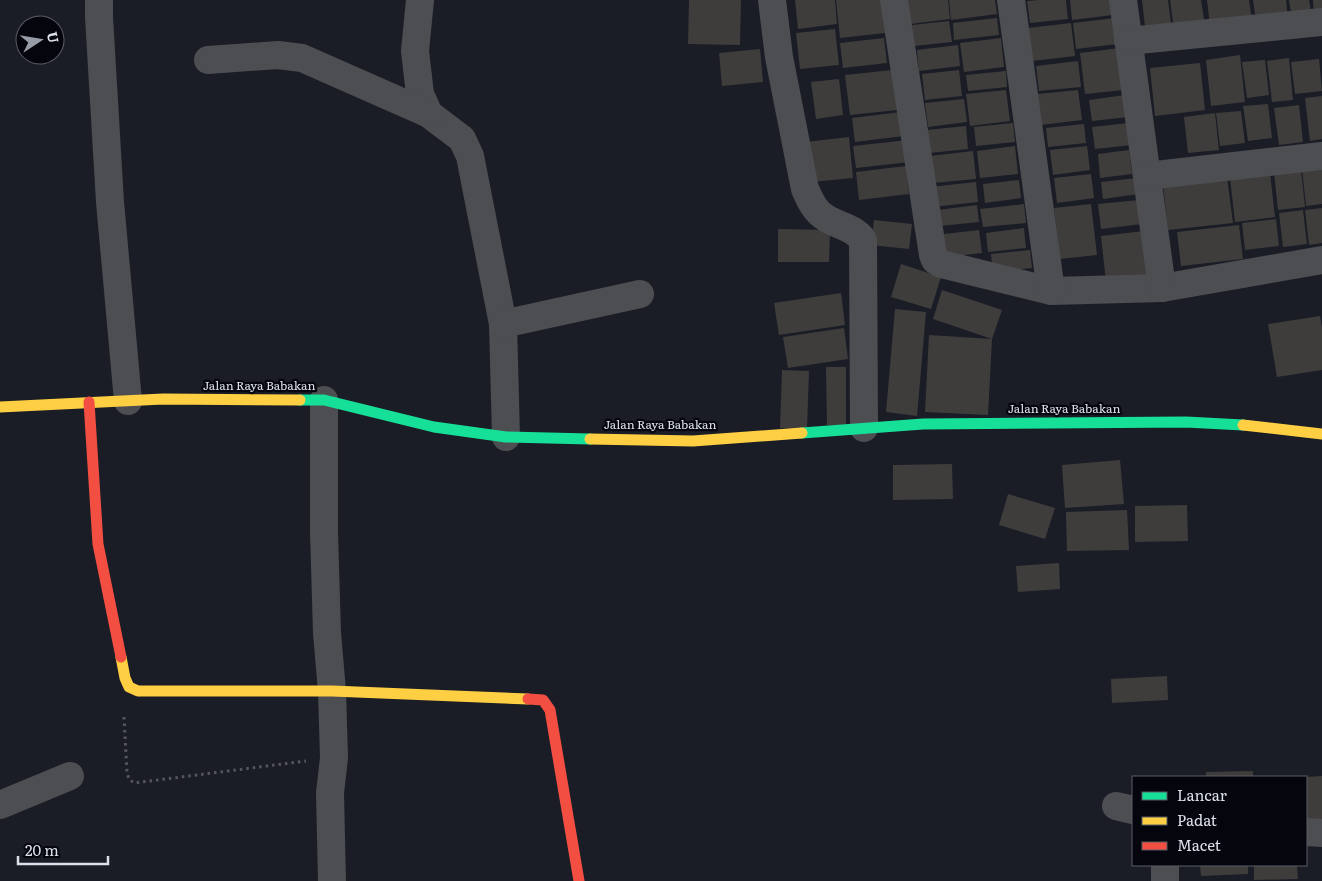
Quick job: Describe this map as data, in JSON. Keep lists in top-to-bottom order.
{
  "streets": {
    "street": ["Jalan Raya Babakan"]
  },
  "legend": ["Lancar", "Padat", "Macet"],
  "scale_bar": "20 m",
  "north": "right"
}
